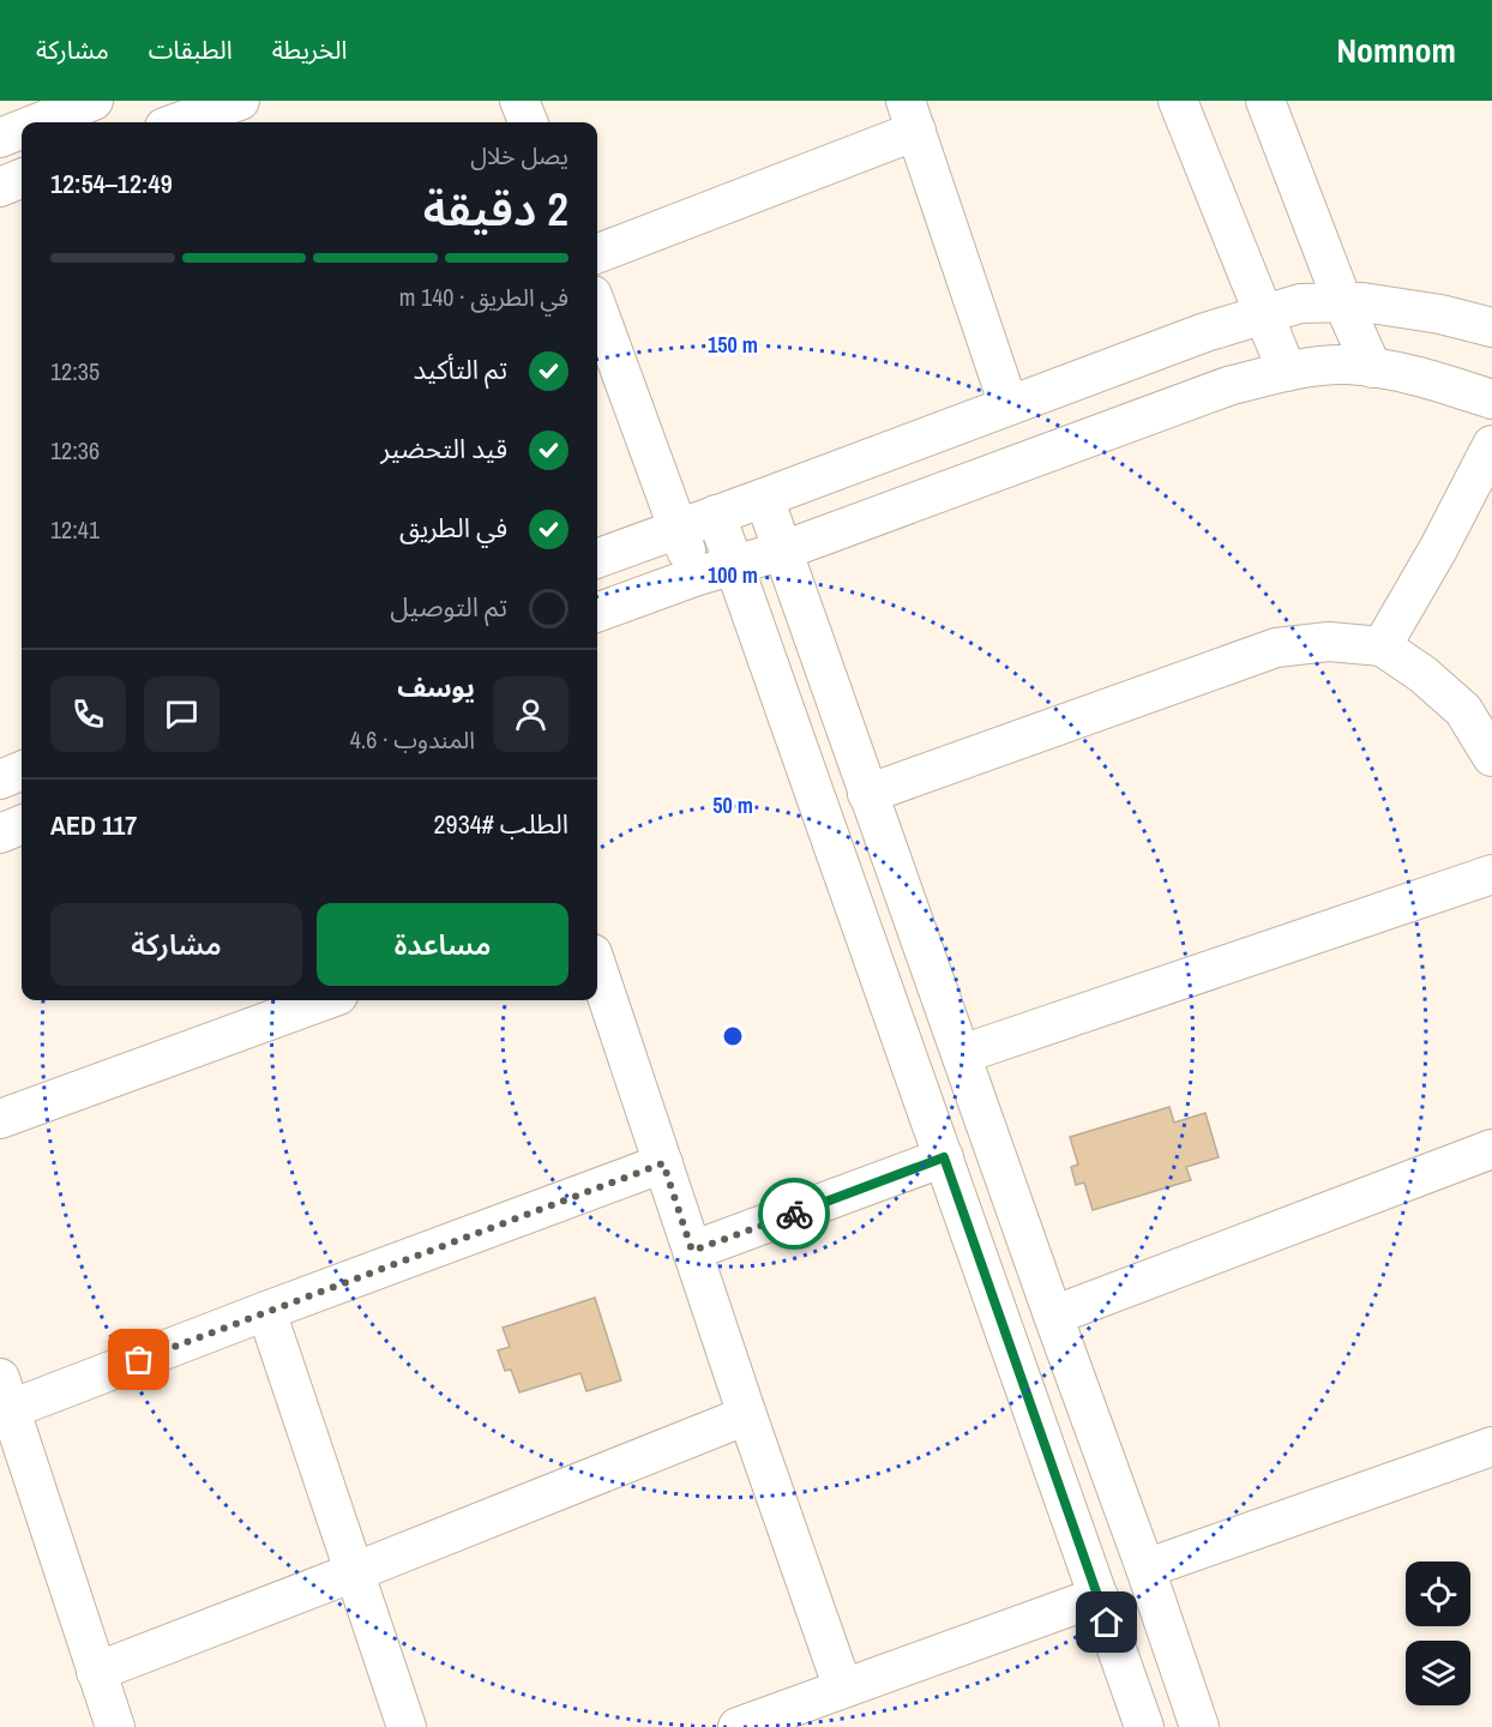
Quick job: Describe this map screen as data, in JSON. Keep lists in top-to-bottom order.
{
  "page": {
    "header": "Nomnom",
    "nav": ["الخريطة", "الطبقات", "مشاركة"],
    "heading": ["2 دقيقة", "يصل خلال", "12:49–12:54"],
    "panel": [
      "يوسف",
      "المندوب · 4.6",
      "الطلب #2934",
      "AED 117"
    ],
    "bar": "في الطريق · 140 m",
    "list": [
      ["تم التأكيد", "12:35"],
      ["قيد التحضير", "12:36"],
      ["في الطريق", "12:41"],
      "تم التوصيل"
    ],
    "buttons": ["مساعدة", "مشاركة"]
  },
  "rings": ["150 m", "100 m", "50 m"]
}
